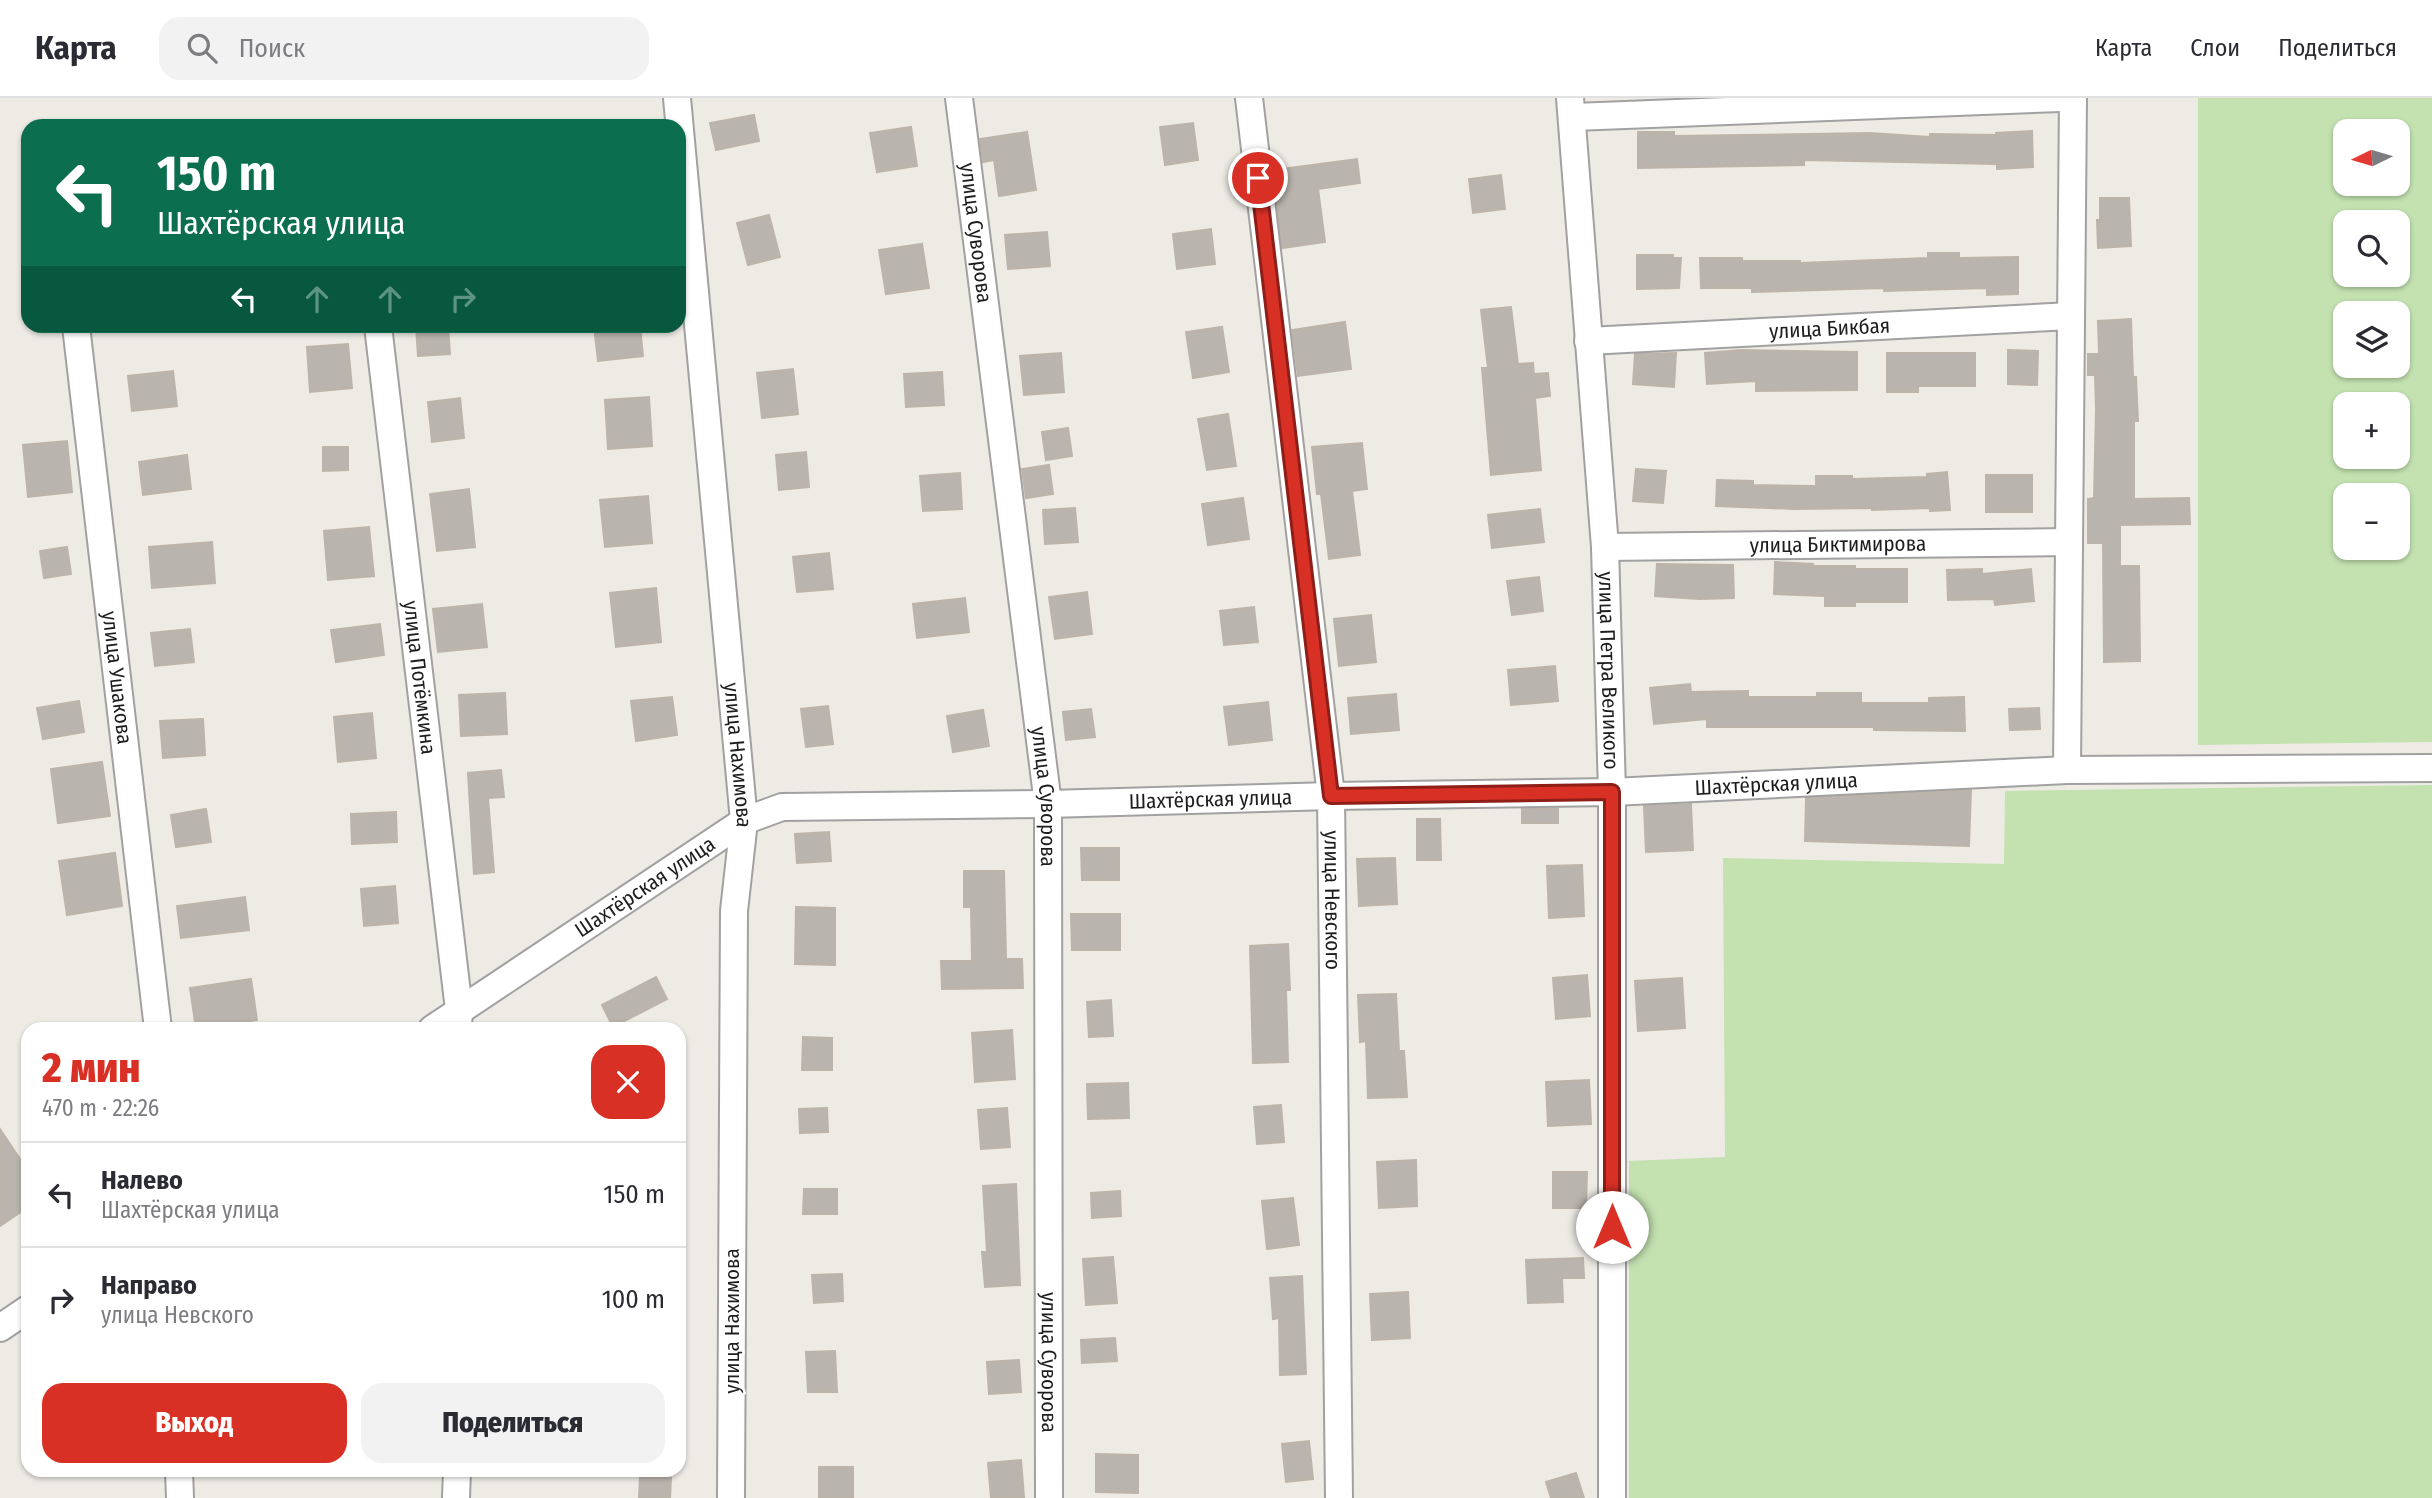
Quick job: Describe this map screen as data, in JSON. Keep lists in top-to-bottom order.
{
  "streets": {
    "street": [
      "улица Суворова",
      "улица Бикбая",
      "улица Биктимирова",
      "улица Петра Великого",
      "улица Ушакова",
      "улица Потёмкина",
      "улица Нахимова",
      "Шахтёрская улица",
      "улица Невского"
    ]
  },
  "crossings": [
    ["улица Суворова", "Шахтёрская улица"],
    ["улица Бикбая", "улица Петра Великого"],
    ["улица Биктимирова", "улица Петра Великого"],
    ["улица Петра Великого", "Шахтёрская улица"],
    ["улица Потёмкина", "Шахтёрская улица"],
    ["улица Нахимова", "Шахтёрская улица"],
    ["Шахтёрская улица", "улица Невского"]
  ],
  "north": "left",
  "page": {
    "header": "Карта",
    "search": "Поиск",
    "nav": ["Карта", "Слои", "Поделиться"],
    "map_buttons": ["+", "−"],
    "turn": ["150 m", "Шахтёрская улица"],
    "heading": ["2 мин", "470 m · 22:26"],
    "list": [
      {
        "name": "Налево",
        "note": "Шахтёрская улица",
        "value": "150 m"
      },
      {
        "name": "Направо",
        "note": "улица Невского",
        "value": "100 m"
      }
    ],
    "buttons": ["Выход", "Поделиться"]
  }
}
